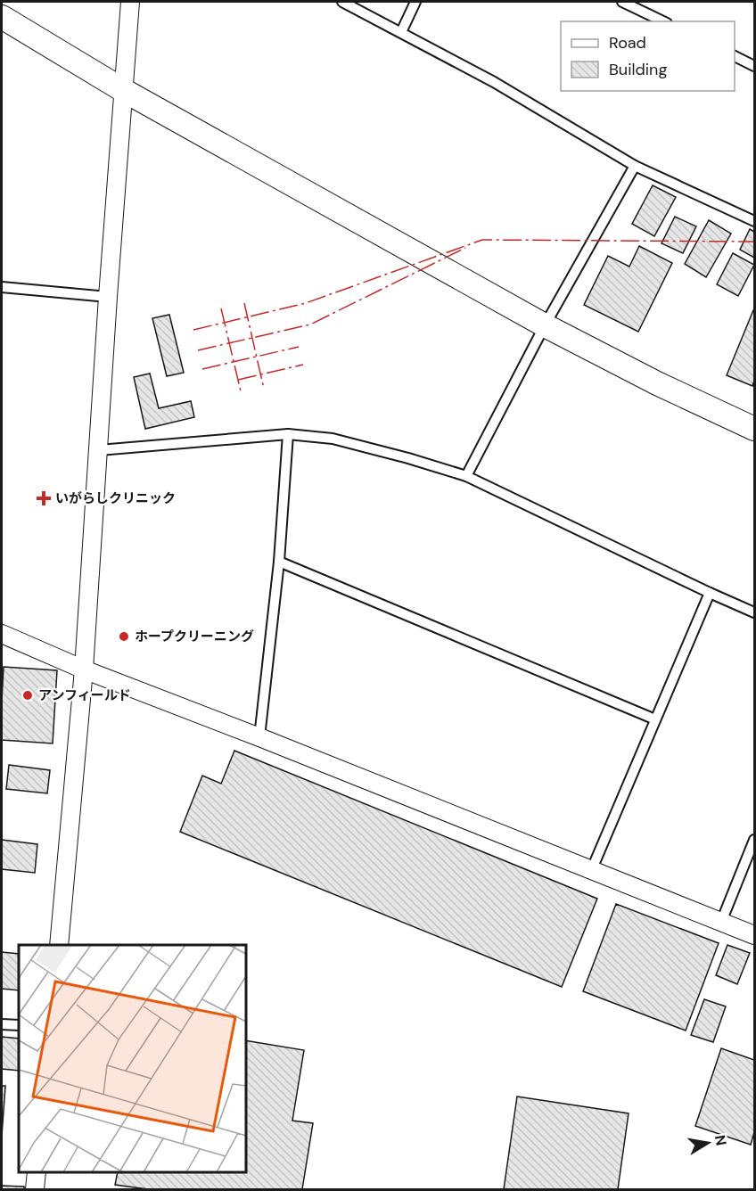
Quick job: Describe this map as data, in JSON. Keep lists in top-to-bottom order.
{
  "places": {
    "health": ["いがらしクリニック"],
    "other": ["ホープクリーニング", "アンフィールド"]
  },
  "legend": ["Road", "Building"],
  "north": "right"
}
